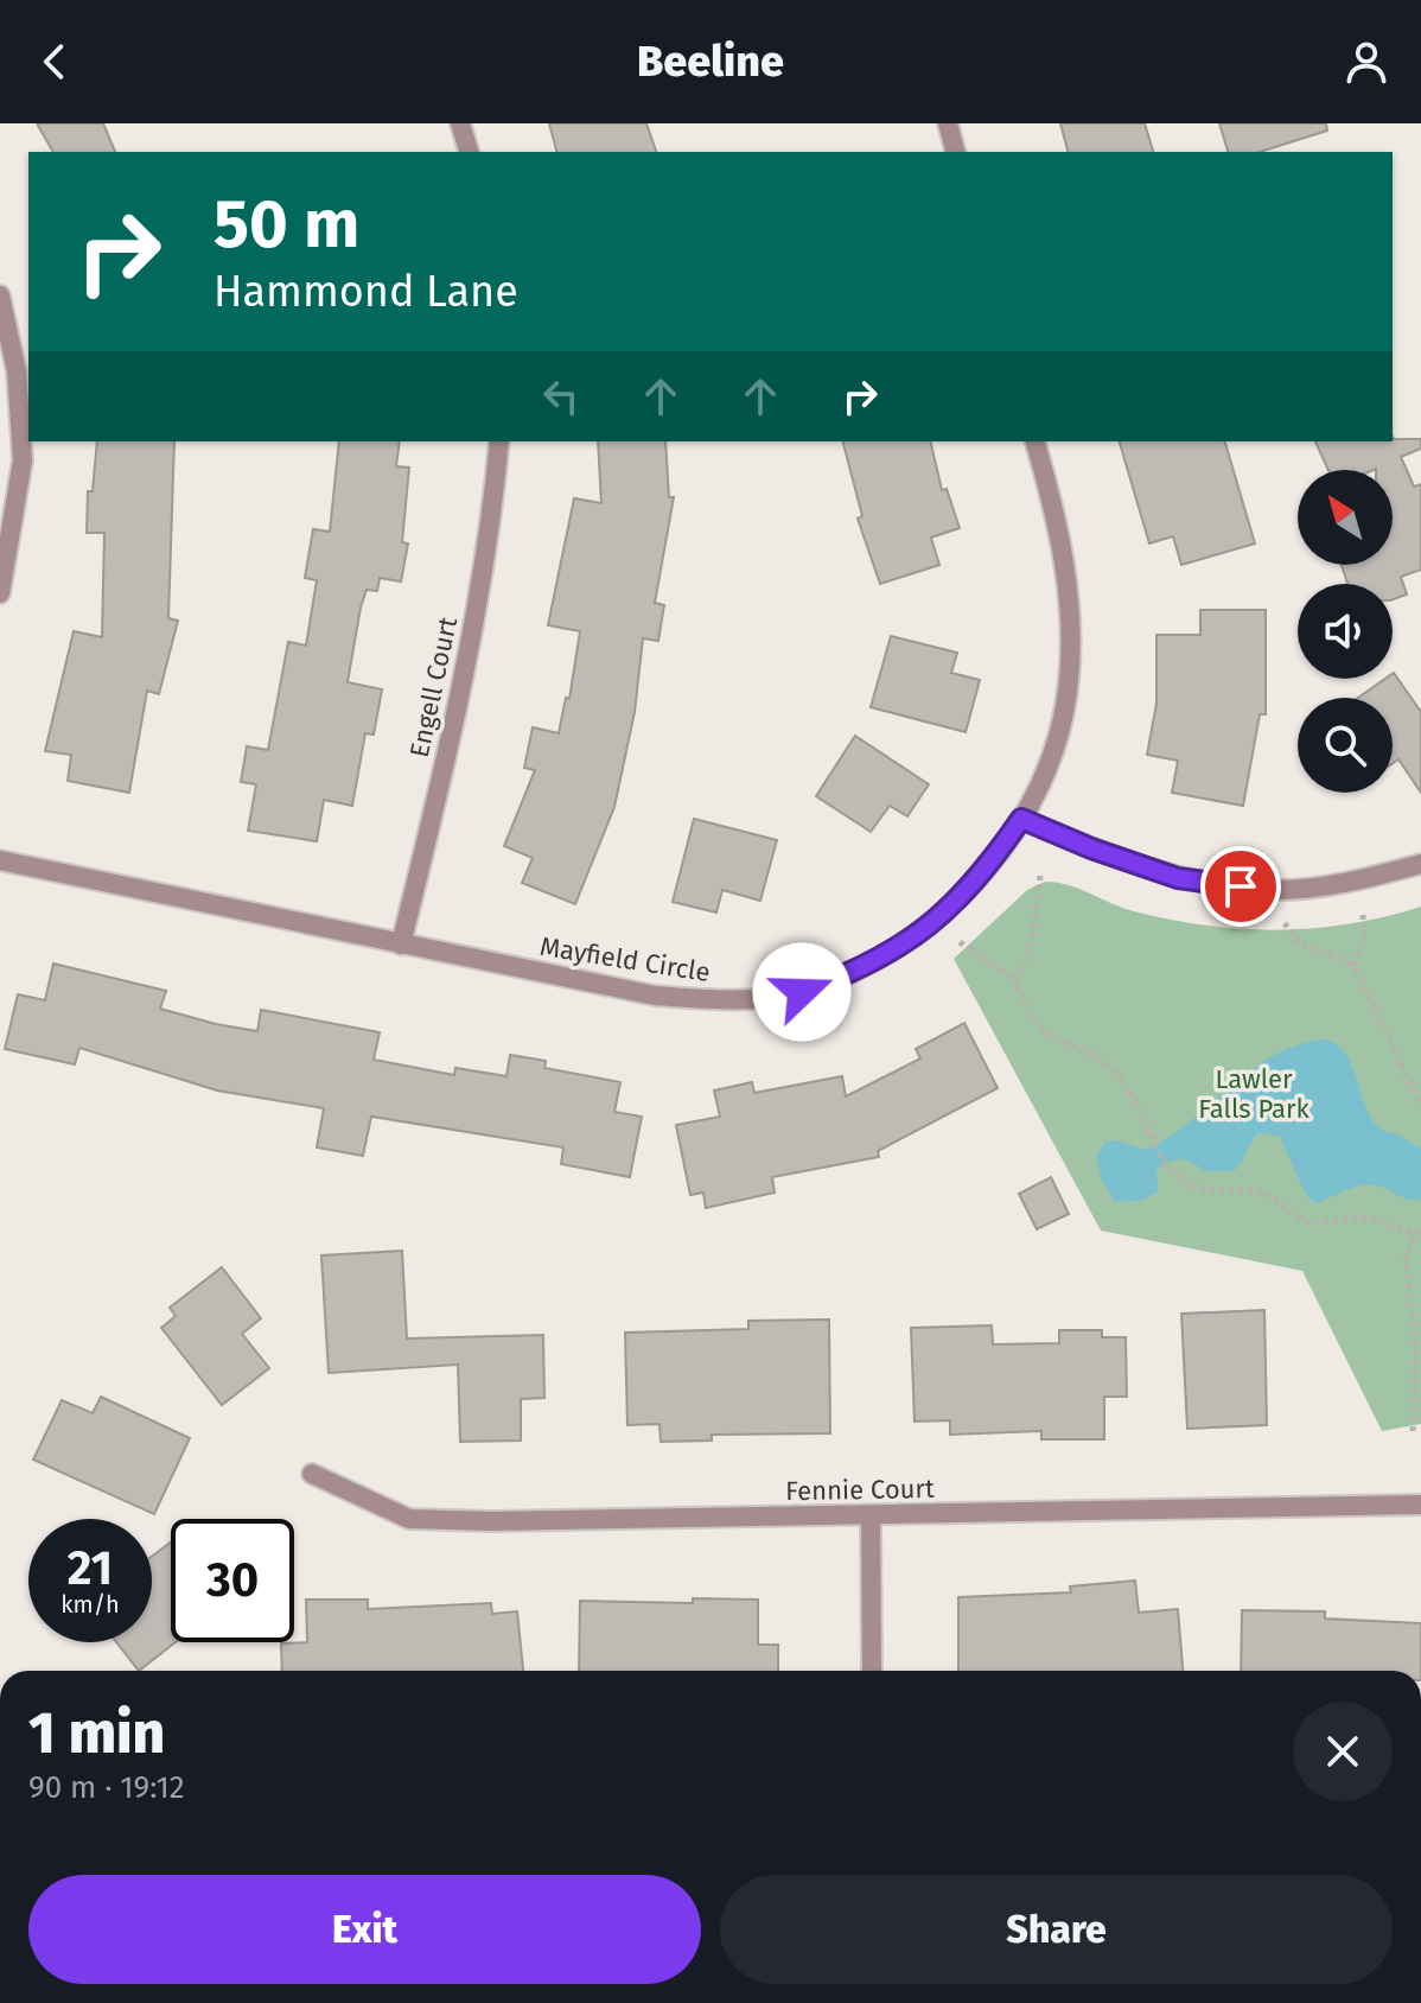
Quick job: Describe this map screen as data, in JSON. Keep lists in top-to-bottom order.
{
  "streets": {
    "street": ["Engell Court", "Mayfield Circle", "Fennie Court"]
  },
  "crossings": [
    ["Engell Court", "Mayfield Circle"]
  ],
  "parks": ["Lawler Falls Park"],
  "north": "top left",
  "page": {
    "header": "Beeline",
    "turn": ["50 m", "Hammond Lane"],
    "speed": "21 km/h",
    "limit": "30",
    "heading": ["1 min", "90 m · 19:12"],
    "buttons": ["Exit", "Share"]
  }
}
